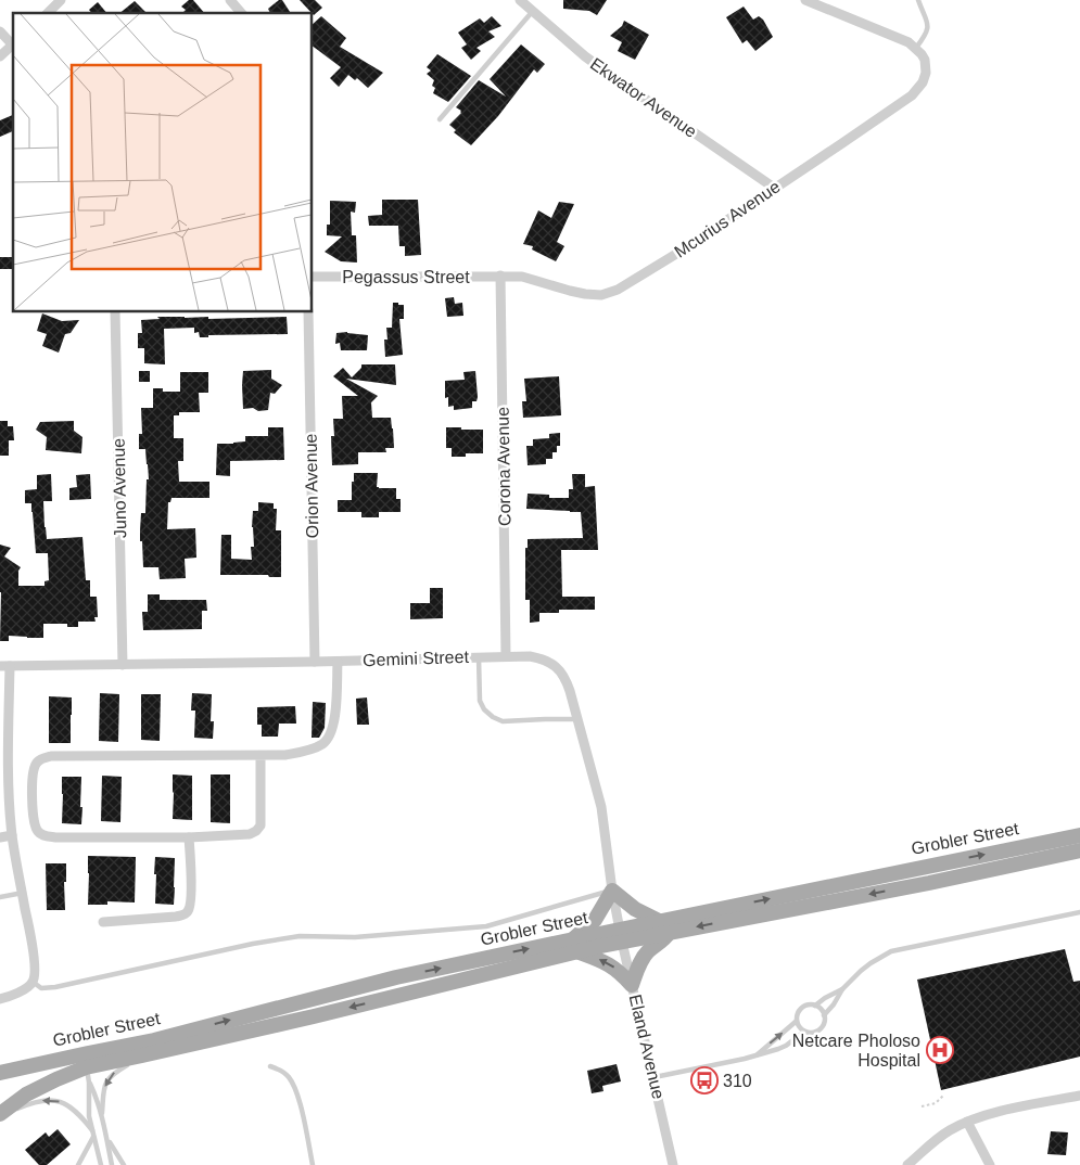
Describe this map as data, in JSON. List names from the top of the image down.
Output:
{
  "streets": {
    "main road": ["Grobler Street"],
    "street": [
      "Ekwator Avenue",
      "Mcurius Avenue",
      "Pegassus Street",
      "Corona Avenue",
      "Orion Avenue",
      "Juno Avenue",
      "Gemini Street",
      "Eland Avenue"
    ]
  },
  "crossings": [
    ["Ekwator Avenue", "Mcurius Avenue"],
    ["Mcurius Avenue", "Pegassus Street"],
    ["Mcurius Avenue", "Corona Avenue"],
    ["Pegassus Street", "Corona Avenue"],
    ["Corona Avenue", "Gemini Street"],
    ["Orion Avenue", "Gemini Street"],
    ["Juno Avenue", "Gemini Street"],
    ["Gemini Street", "Grobler Street"],
    ["Gemini Street", "Eland Avenue"],
    ["Grobler Street", "Eland Avenue"]
  ],
  "places": {
    "hospital": ["Netcare Pholoso Hospital"],
    "bus stop": ["310"]
  }
}
